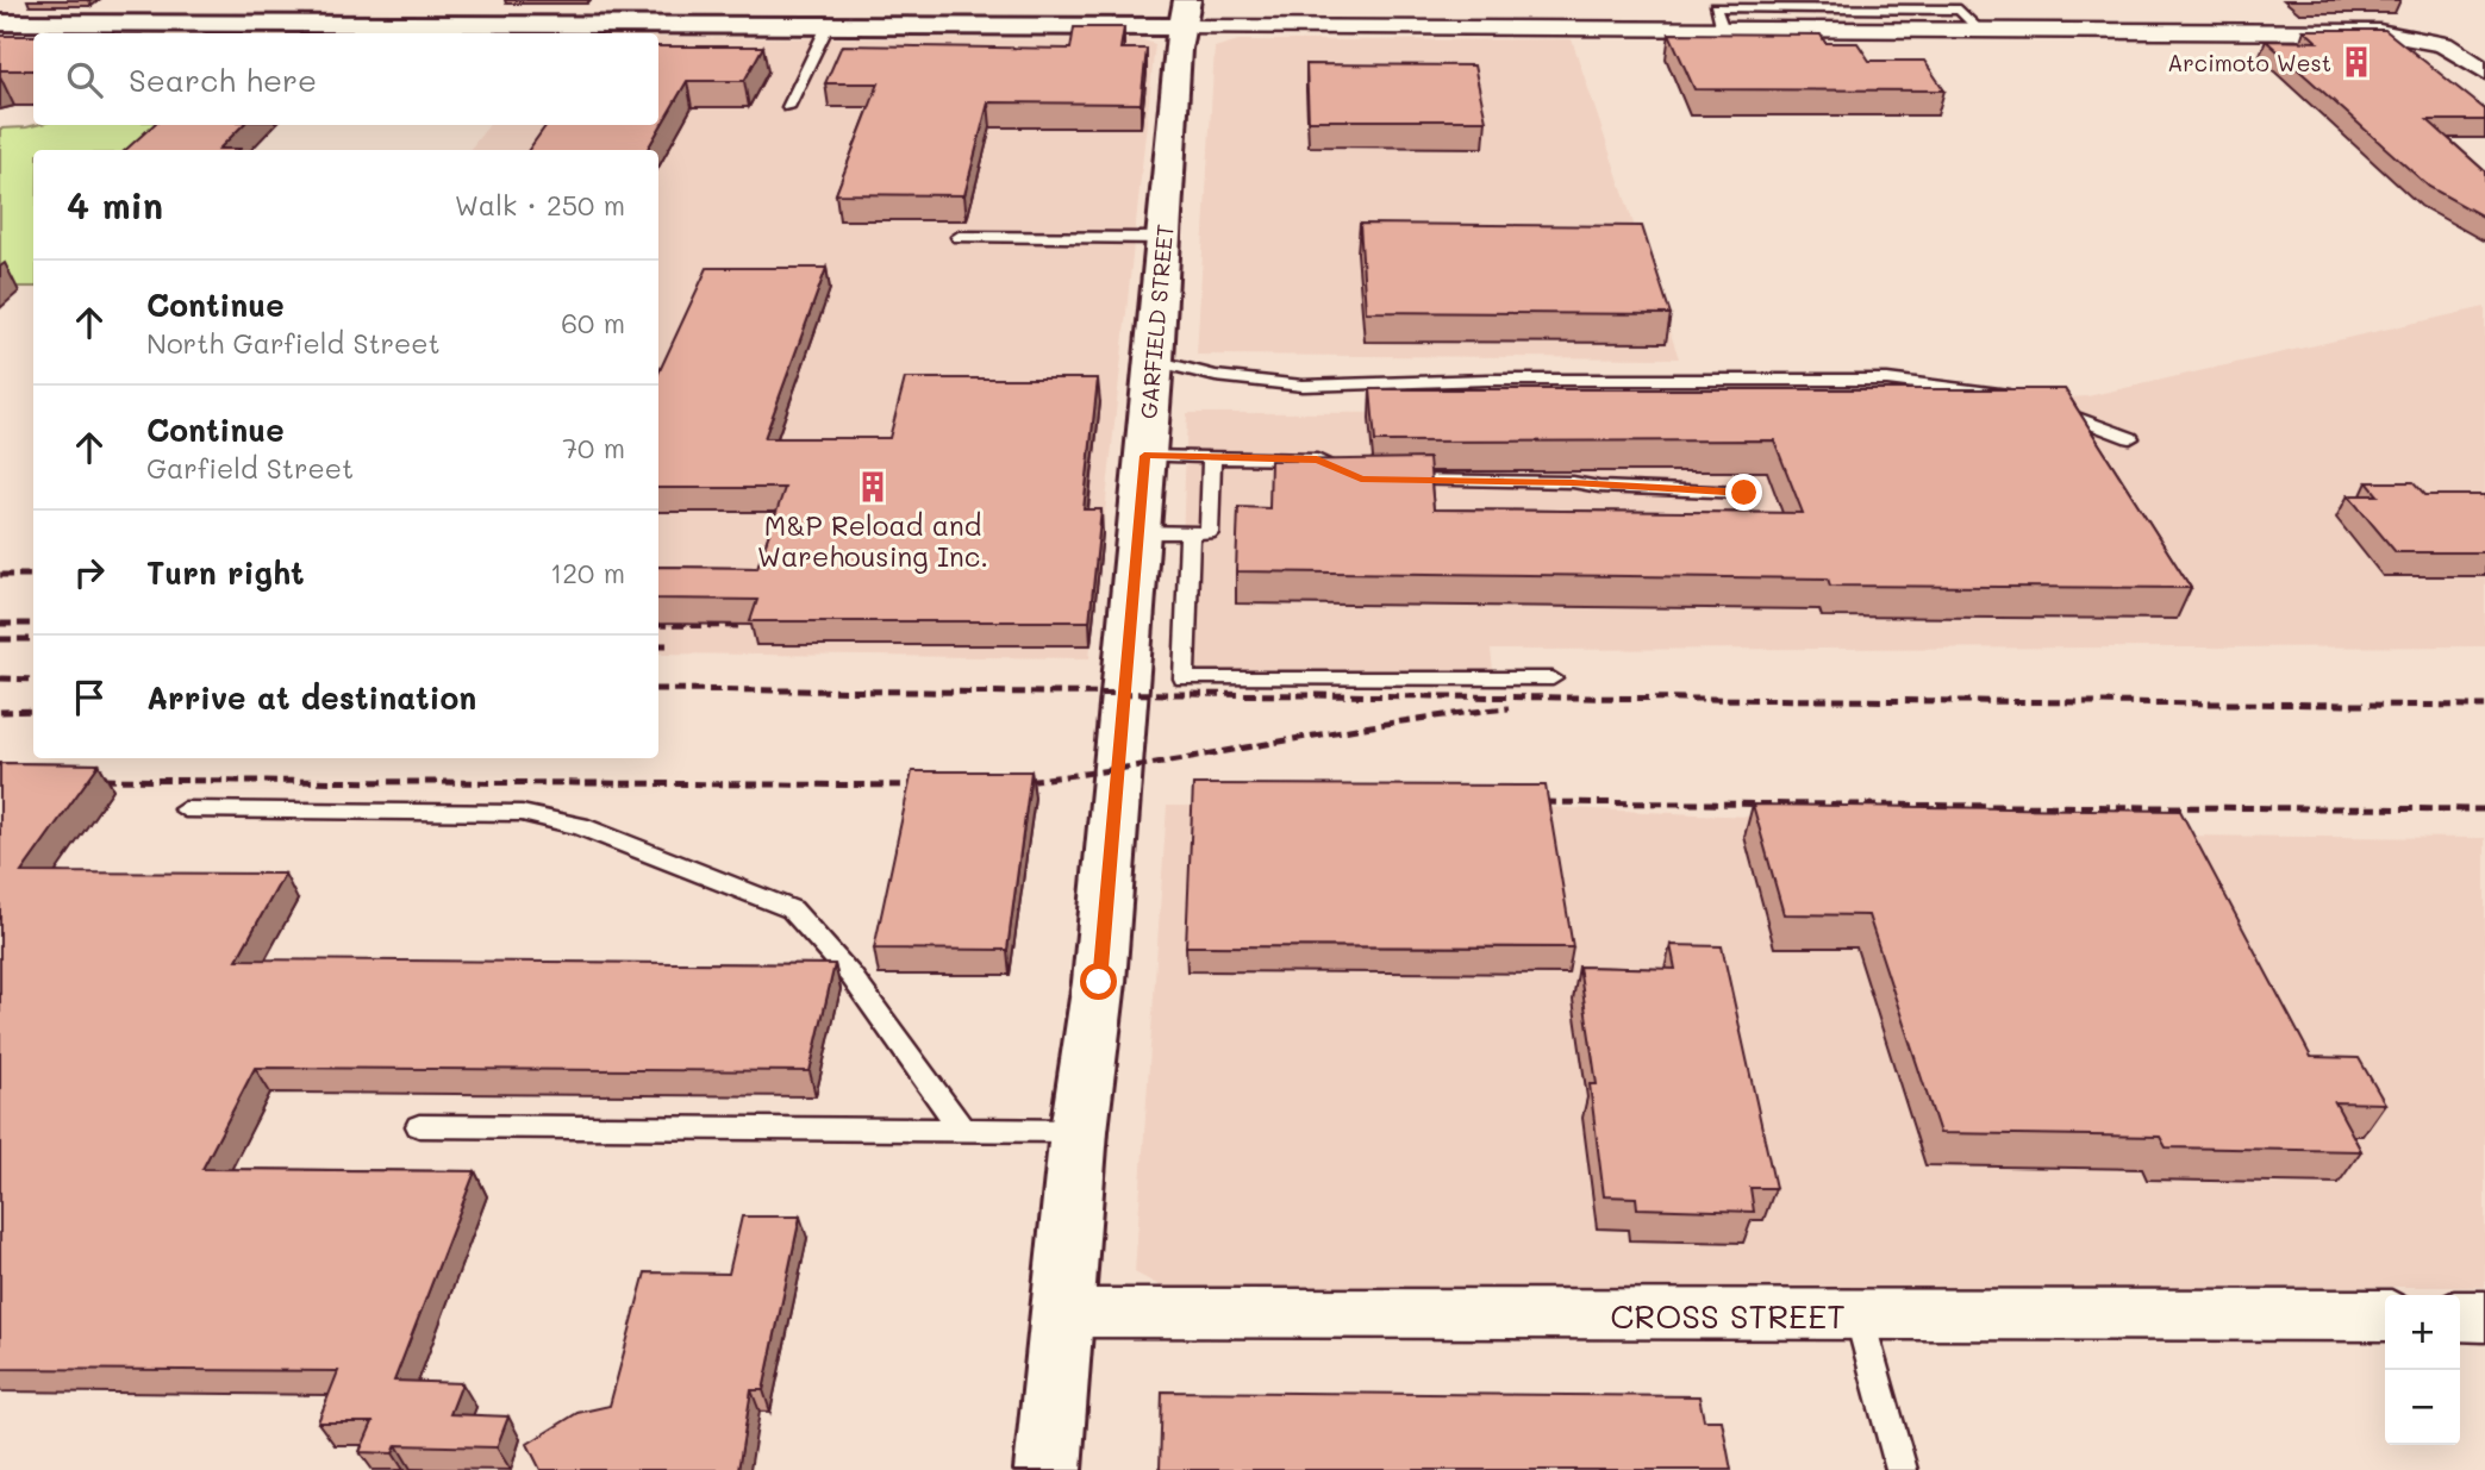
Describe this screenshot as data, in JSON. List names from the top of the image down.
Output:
{
  "streets": {
    "street": ["GARFIELD STREET", "CROSS STREET"]
  },
  "crossings": [
    ["GARFIELD STREET", "CROSS STREET"]
  ],
  "places": {
    "building": ["Arcimoto West", "M&P Reload and Warehousing Inc."]
  },
  "page": {
    "search": "Search here",
    "heading": ["4 min", "Walk · 250 m"],
    "list": [
      ["Continue", "North Garfield Street", "60 m"],
      ["Continue", "Garfield Street", "70 m"],
      ["Turn right", "120 m"],
      "Arrive at destination"
    ],
    "map_buttons": ["+", "−"]
  }
}
